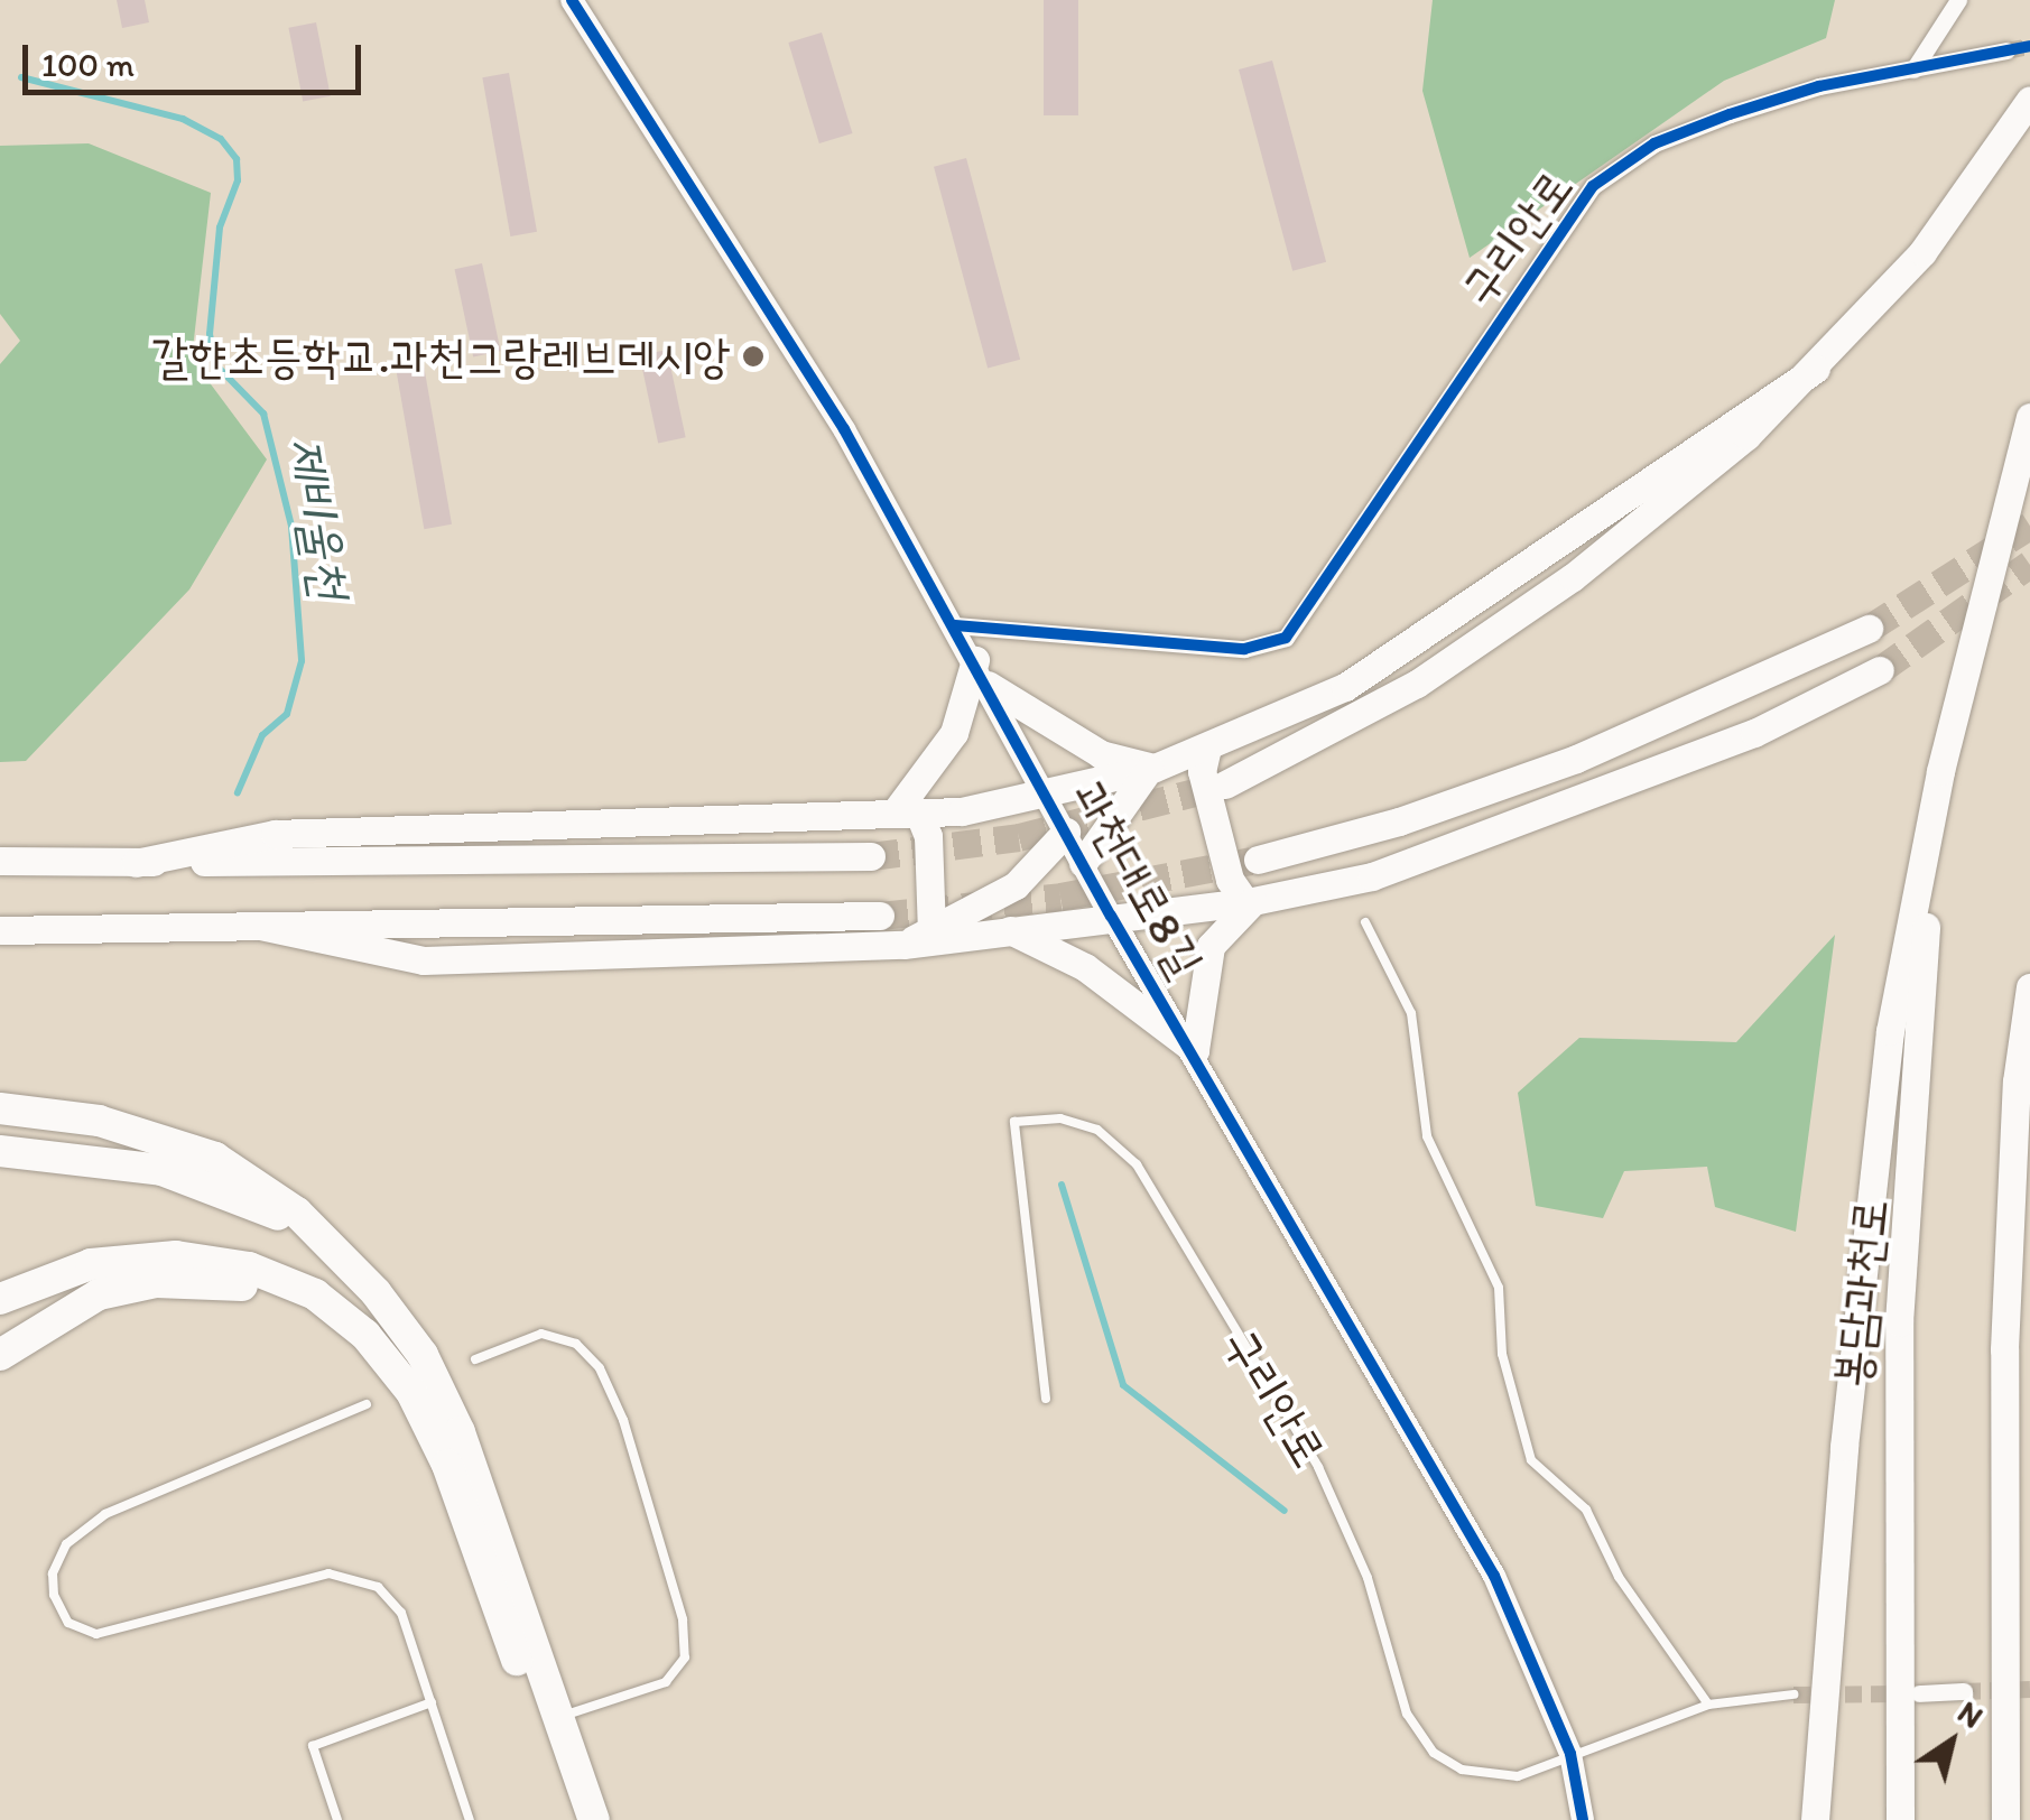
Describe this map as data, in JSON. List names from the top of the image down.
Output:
{
  "streets": {
    "highway": ["봉담과천로"],
    "street": ["구리안로", "과천대로8길"]
  },
  "crossings": [
    ["구리안로", "과천대로8길"]
  ],
  "water": ["제비울천"],
  "places": ["갈햔초등학교.과천그랑레브데시앙"],
  "scale_bar": "100 m",
  "north": "top right"
}
